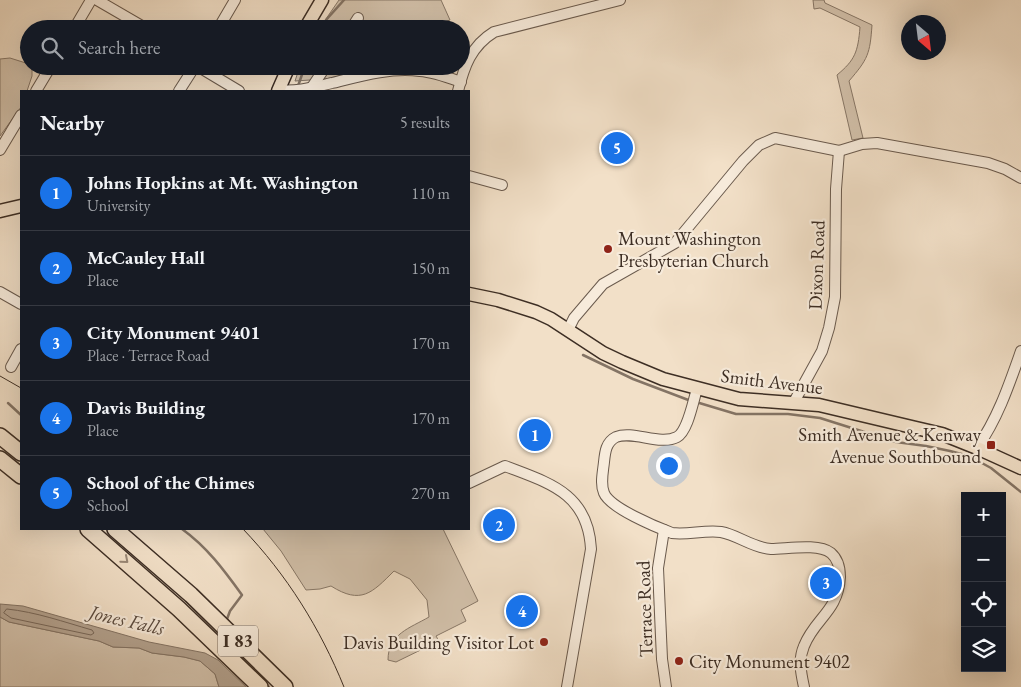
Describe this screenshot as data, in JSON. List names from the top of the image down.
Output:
{
  "streets": {
    "highway": ["I 83"],
    "main road": ["Smith Avenue"],
    "street": ["Dixon Road", "Terrace Road"]
  },
  "crossings": [
    ["Dixon Road", "Smith Avenue"]
  ],
  "water": ["Jones Falls"],
  "places": {
    "other": ["Mount Washington Presbyterian Church", "Davis Building Visitor Lot", "City Monument 9402"],
    "transit": ["Smith Avenue & Kenway Avenue Southbound"]
  },
  "north": "bottom right",
  "page": {
    "search": "Search here",
    "heading": ["Nearby", "5 results"],
    "pins": [
      "5",
      "1",
      "2",
      "3",
      "4"
    ],
    "list": [
      {
        "mark": "1",
        "name": "Johns Hopkins at Mt. Washington",
        "note": "University",
        "value": "110 m"
      },
      {
        "mark": "2",
        "name": "McCauley Hall",
        "note": "Place",
        "value": "150 m"
      },
      {
        "mark": "3",
        "name": "City Monument 9401",
        "note": "Place · Terrace Road",
        "value": "170 m"
      },
      {
        "mark": "4",
        "name": "Davis Building",
        "note": "Place",
        "value": "170 m"
      },
      {
        "mark": "5",
        "name": "School of the Chimes",
        "note": "School",
        "value": "270 m"
      }
    ],
    "map_buttons": ["+", "−"]
  }
}
